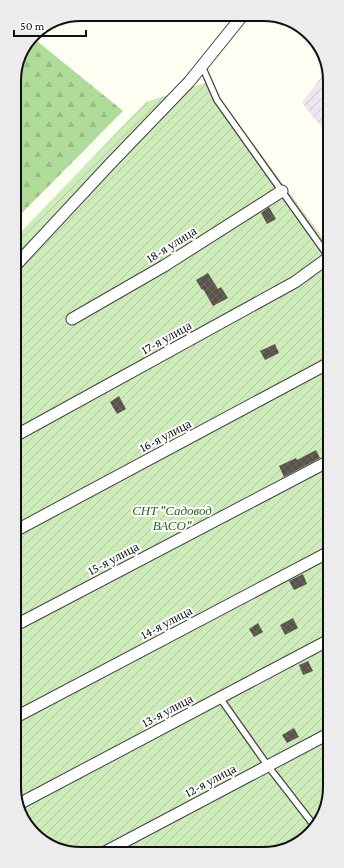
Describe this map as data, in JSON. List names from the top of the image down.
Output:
{
  "streets": {
    "street": [
      "18-я улица",
      "17-я улица",
      "16-я улица",
      "15-я улица",
      "14-я улица",
      "13-я улица",
      "12-я улица"
    ]
  },
  "parks": ["СНТ \"Садовод ВАСО\""],
  "scale_bar": "50 m"
}
